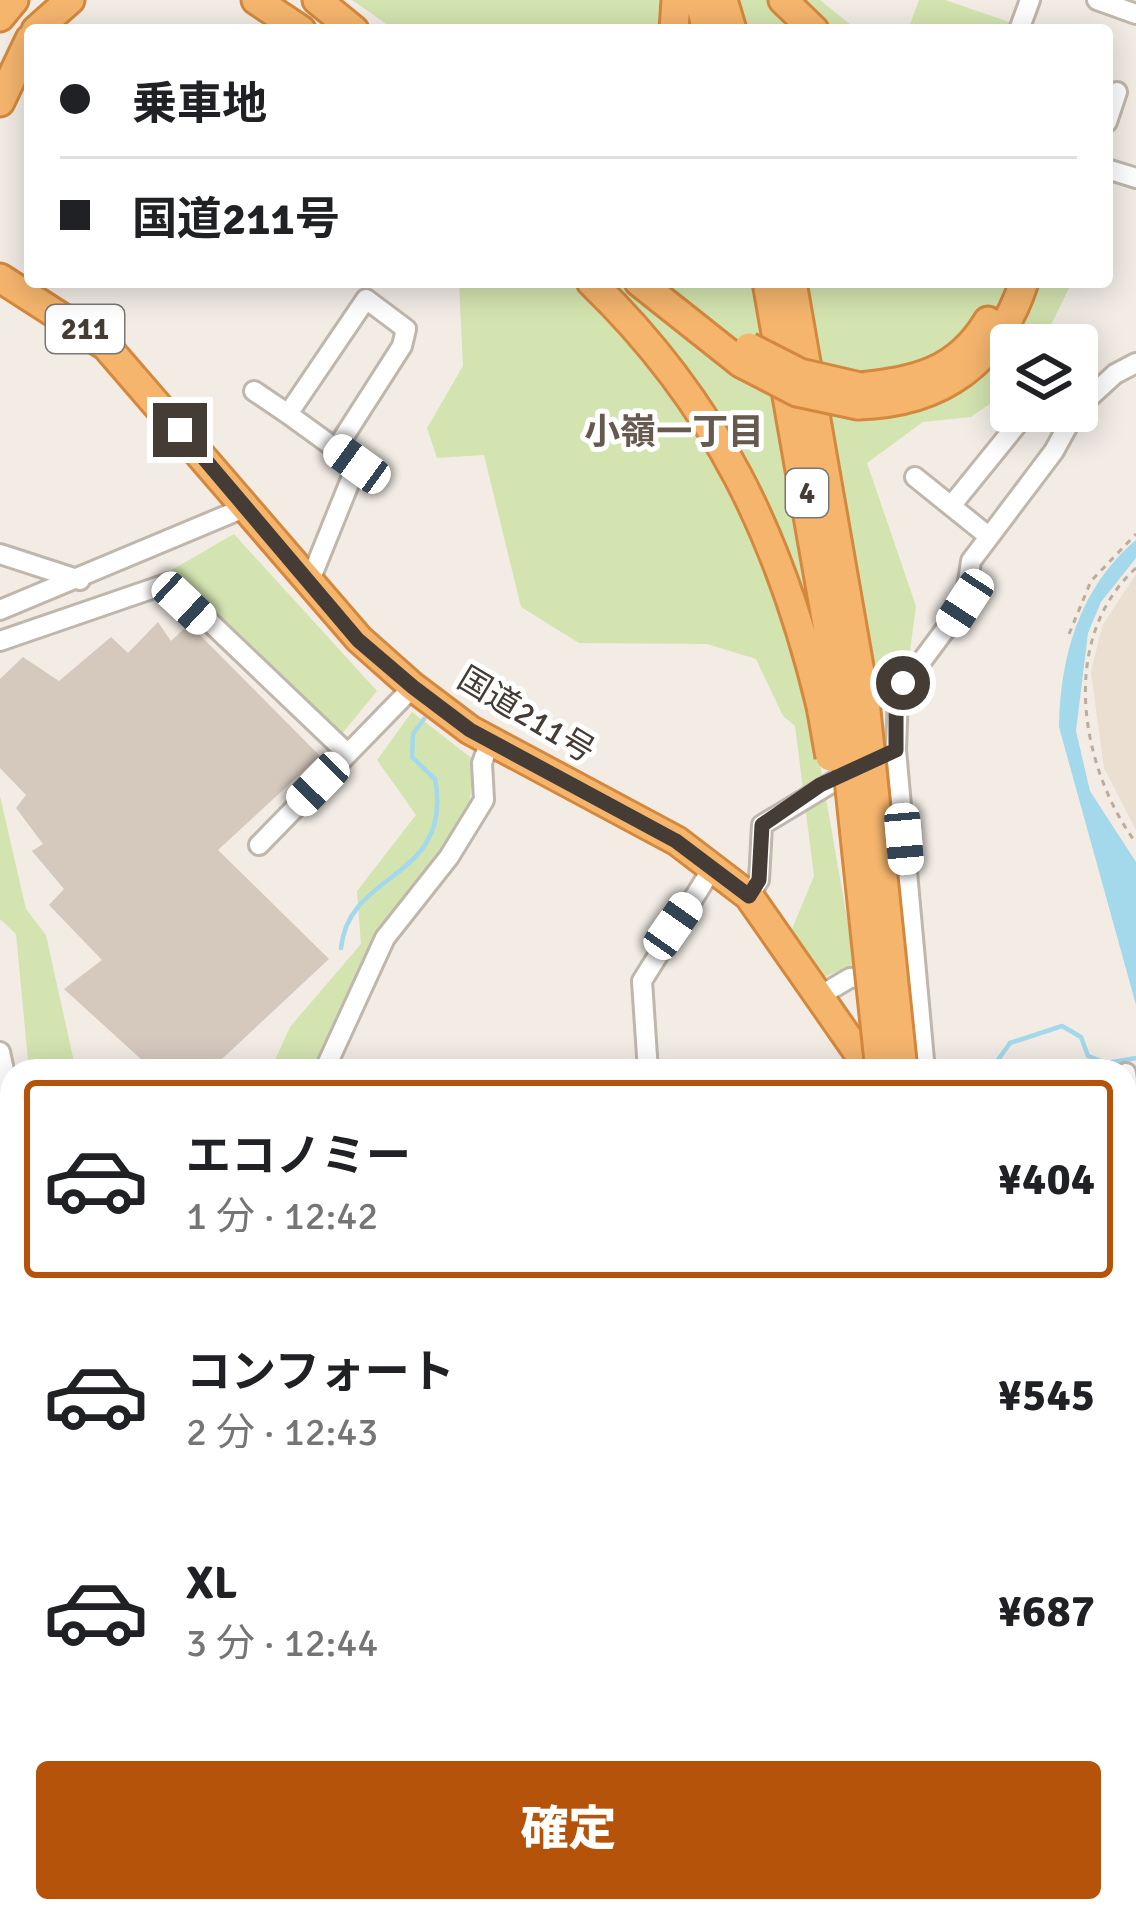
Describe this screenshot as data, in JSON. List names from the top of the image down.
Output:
{
  "streets": {
    "highway": ["211", "4", "国道211号"]
  },
  "districts": ["小嶺一丁目"],
  "page": {
    "banner": ["乗車地", "国道211号"],
    "list": [
      {
        "name": "エコノミー",
        "note": "1 分 · 12:42",
        "value": "¥404"
      },
      {
        "name": "コンフォート",
        "note": "2 分 · 12:43",
        "value": "¥545"
      },
      {
        "name": "XL",
        "note": "3 分 · 12:44",
        "value": "¥687"
      }
    ],
    "buttons": "確定"
  }
}
